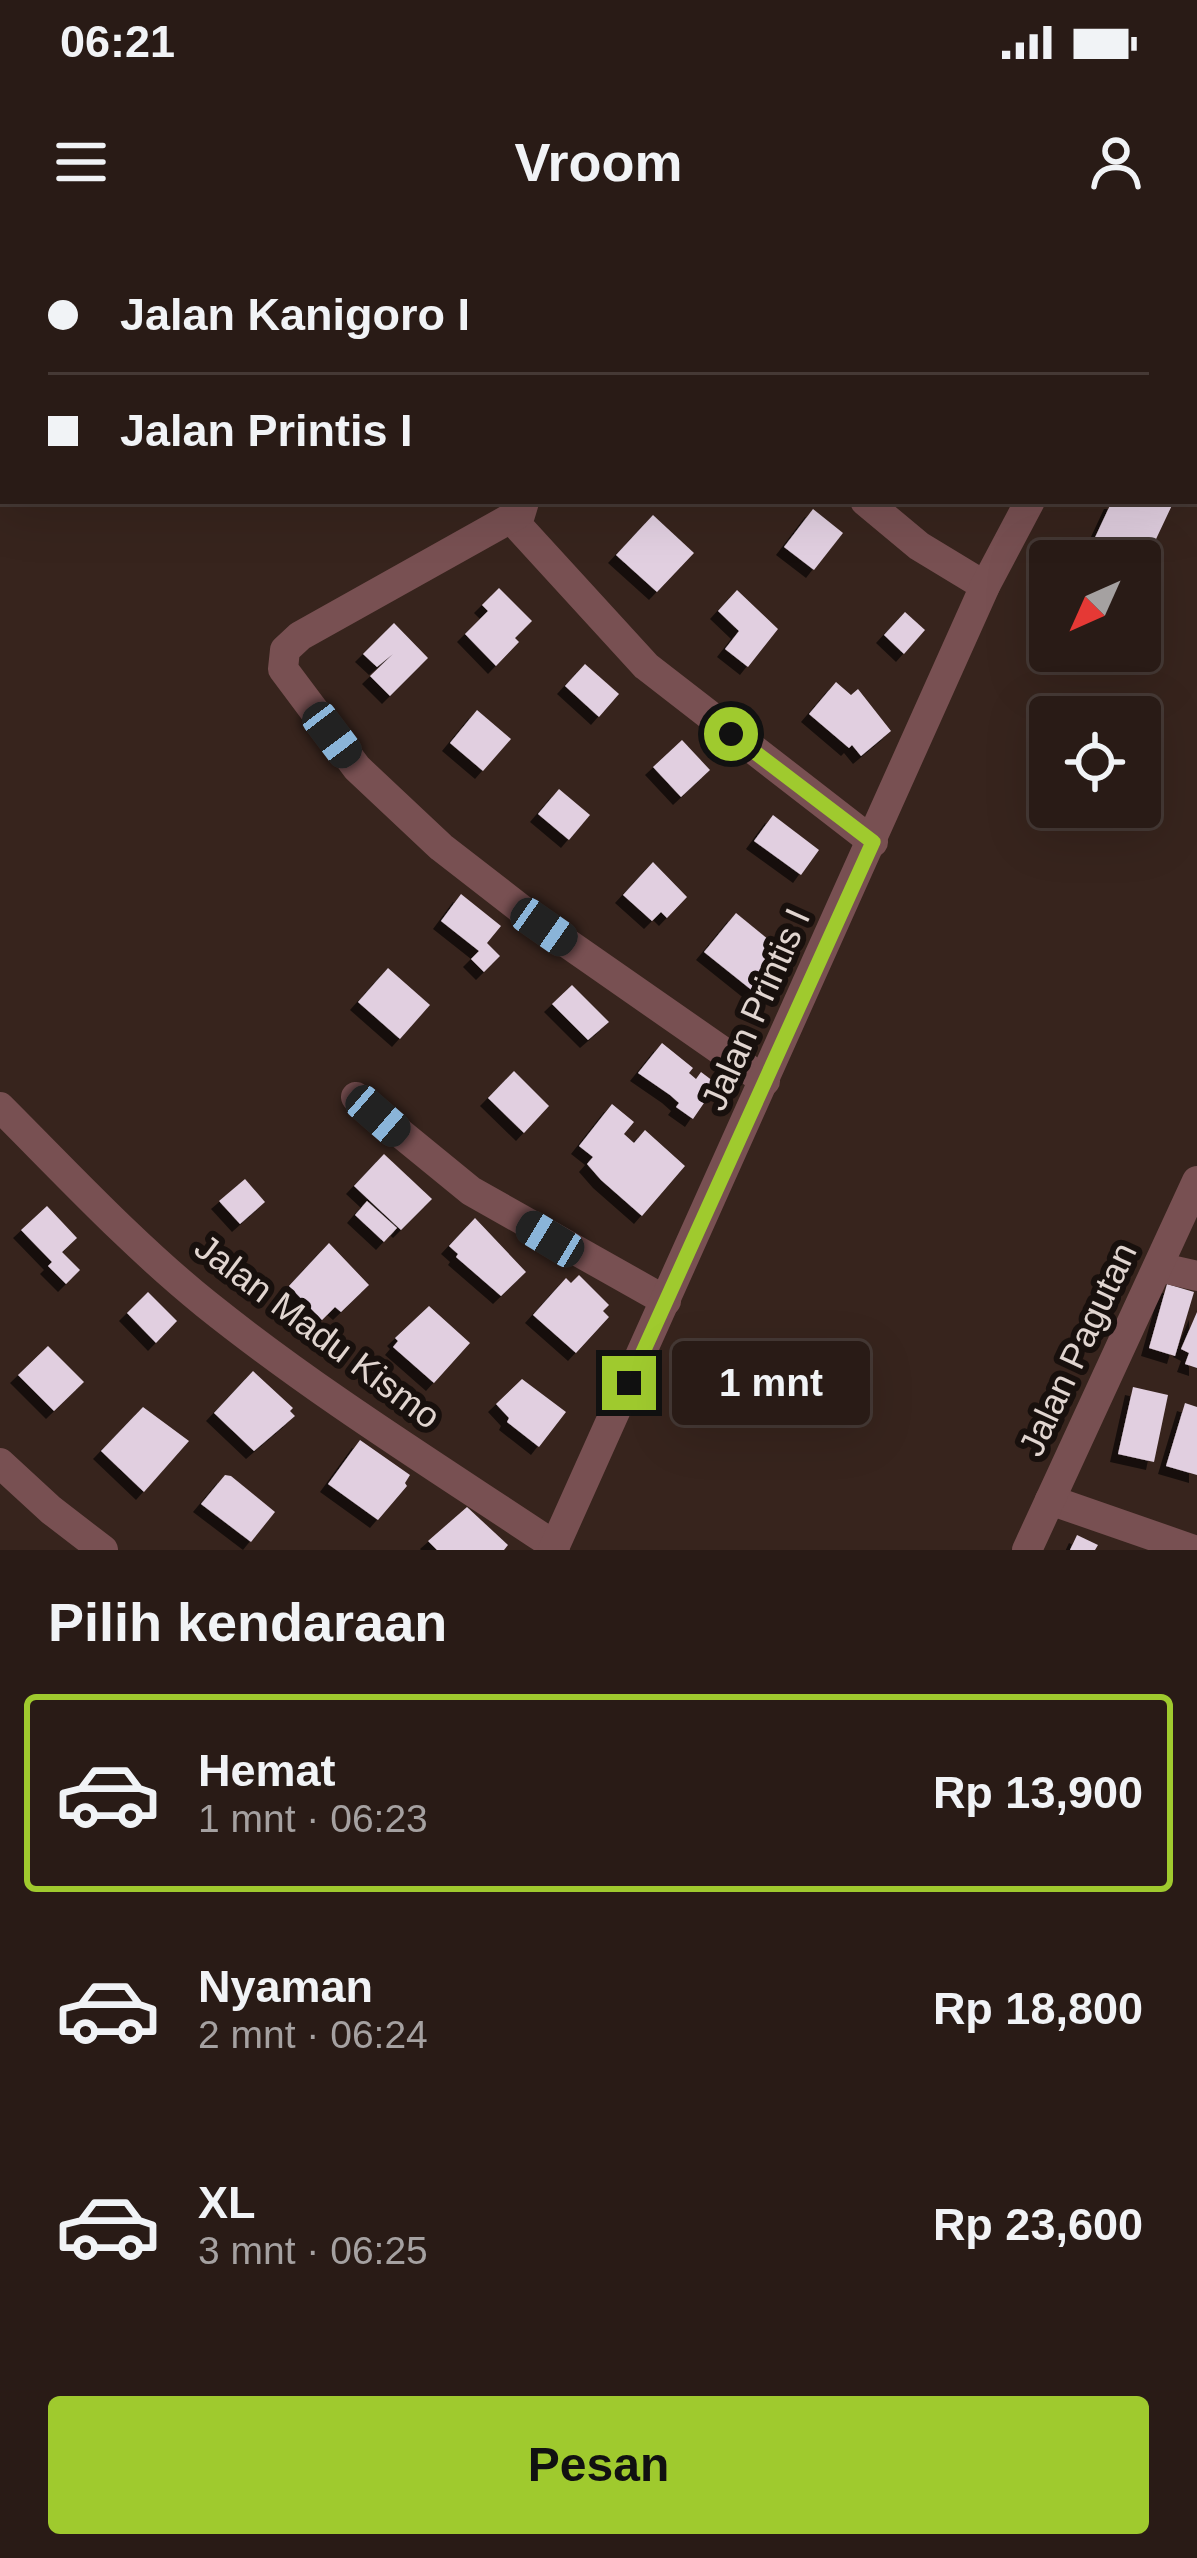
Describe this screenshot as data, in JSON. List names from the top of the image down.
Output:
{
  "streets": {
    "street": ["Jalan Printis I", "Jalan Madu Kismo", "Jalan Pagutan"]
  },
  "crossings": [
    ["Jalan Printis I", "Jalan Madu Kismo"]
  ],
  "north": "bottom left",
  "page": {
    "status": "06:21",
    "header": "Vroom",
    "banner": ["Jalan Kanigoro I", "Jalan Printis I"],
    "bubble": "1 mnt",
    "heading": "Pilih kendaraan",
    "list": [
      {
        "name": "Hemat",
        "note": "1 mnt · 06:23",
        "value": "Rp 13,900"
      },
      {
        "name": "Nyaman",
        "note": "2 mnt · 06:24",
        "value": "Rp 18,800"
      },
      {
        "name": "XL",
        "note": "3 mnt · 06:25",
        "value": "Rp 23,600"
      }
    ],
    "buttons": "Pesan"
  }
}
